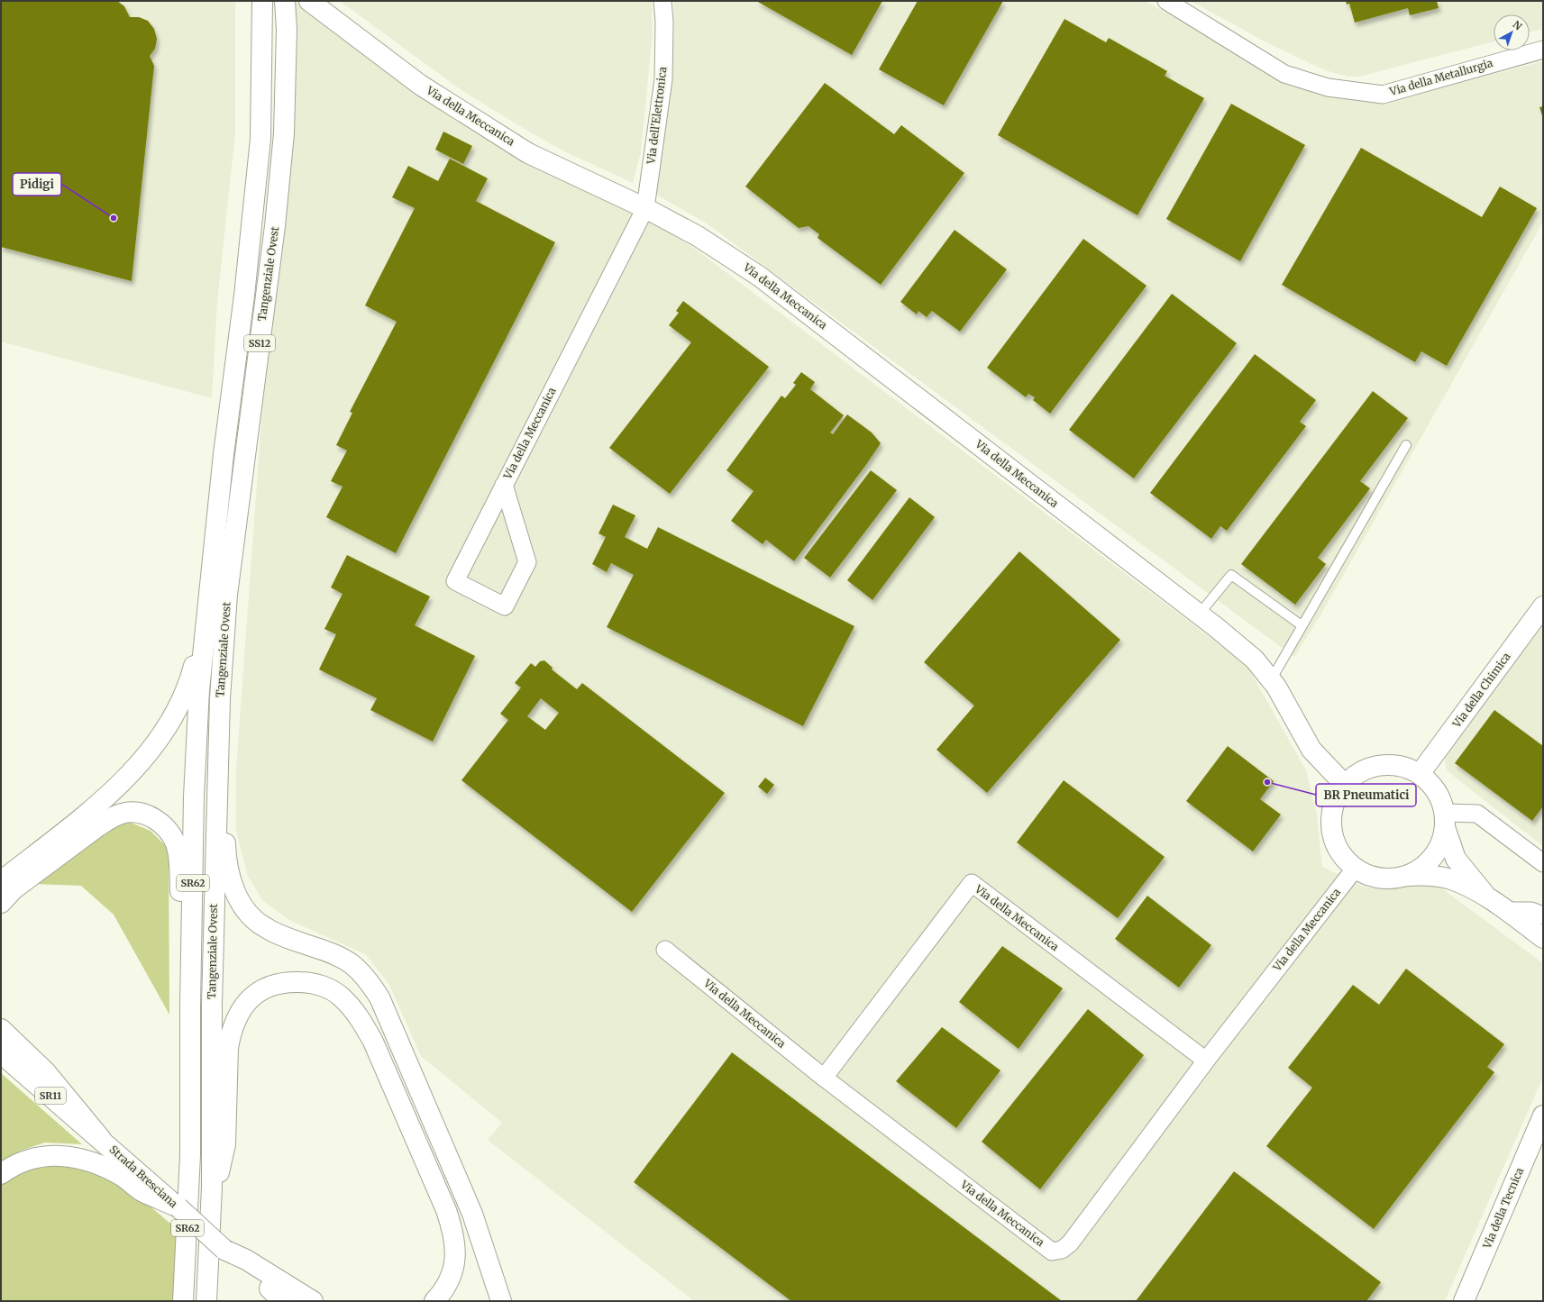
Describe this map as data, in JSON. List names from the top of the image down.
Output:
{
  "streets": {
    "main road": [
      "Via della Meccanica",
      "Tangenziale Ovest",
      "SS12",
      "Via della Chimica",
      "SR62",
      "SR11",
      "Strada Bresciana",
      "Via della Tecnica"
    ],
    "street": ["Via della Metallurgia", "Via dell'Elettronica"]
  },
  "crossings": [
    ["Via dell'Elettronica", "Via della Meccanica"],
    ["Via della Meccanica", "Via della Chimica"]
  ],
  "places": ["Pidigi", "BR Pneumatici"],
  "north": "top right"
}
